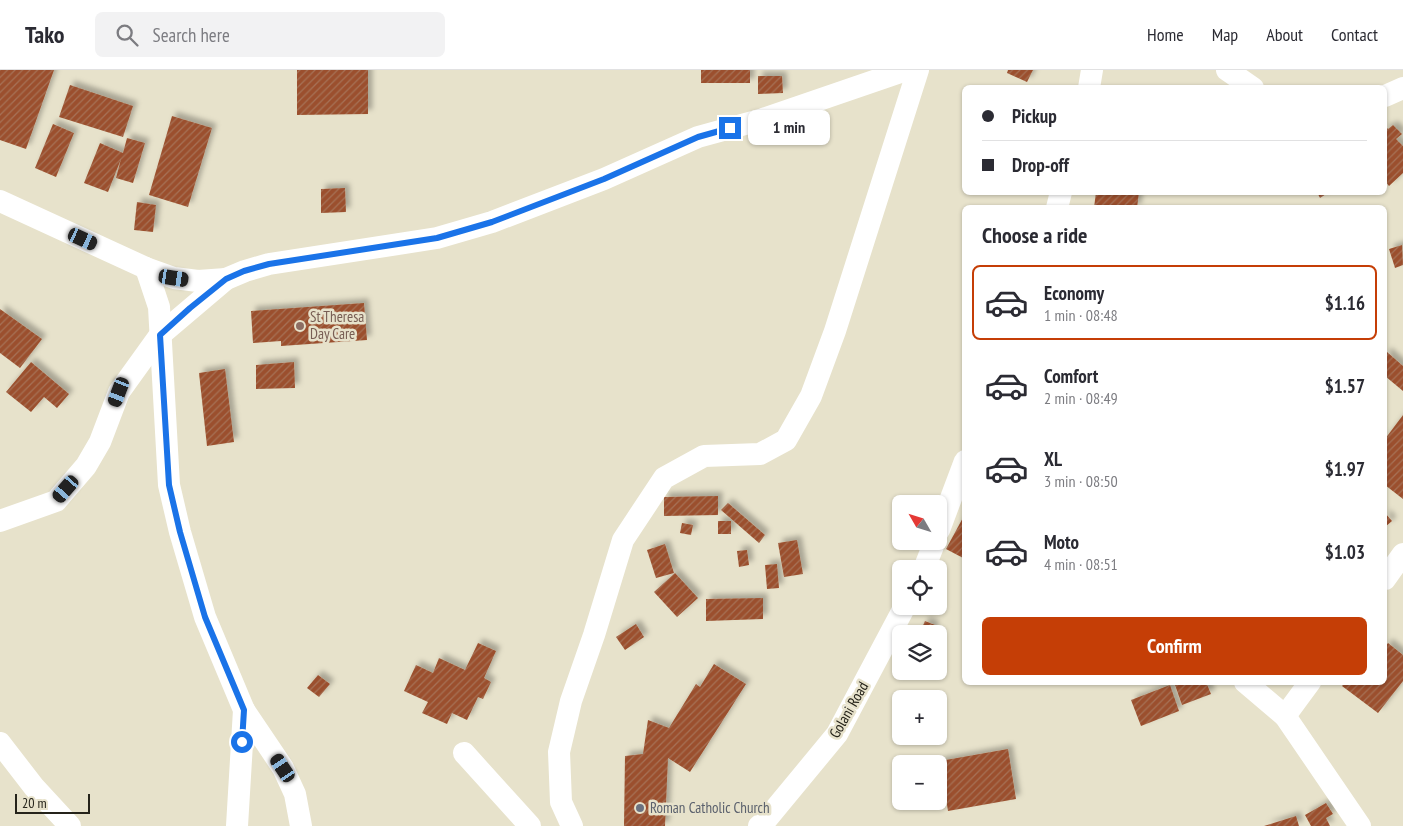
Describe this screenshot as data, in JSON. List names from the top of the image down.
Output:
{
  "streets": {
    "street": ["Golani Road"]
  },
  "places": ["St Theresa Day Care", "Roman Catholic Church"],
  "scale_bar": "20 m",
  "north": "top left",
  "page": {
    "header": "Tako",
    "search": "Search here",
    "nav": [
      "Home",
      "Map",
      "About",
      "Contact"
    ],
    "banner": ["Pickup", "Drop-off"],
    "bubble": "1 min",
    "heading": "Choose a ride",
    "list": [
      {
        "name": "Economy",
        "note": "1 min · 08:48",
        "value": "$1.16"
      },
      {
        "name": "Comfort",
        "note": "2 min · 08:49",
        "value": "$1.57"
      },
      {
        "name": "XL",
        "note": "3 min · 08:50",
        "value": "$1.97"
      },
      {
        "name": "Moto",
        "note": "4 min · 08:51",
        "value": "$1.03"
      }
    ],
    "map_buttons": ["+", "−"],
    "buttons": "Confirm",
    "scale": "20 m"
  }
}
